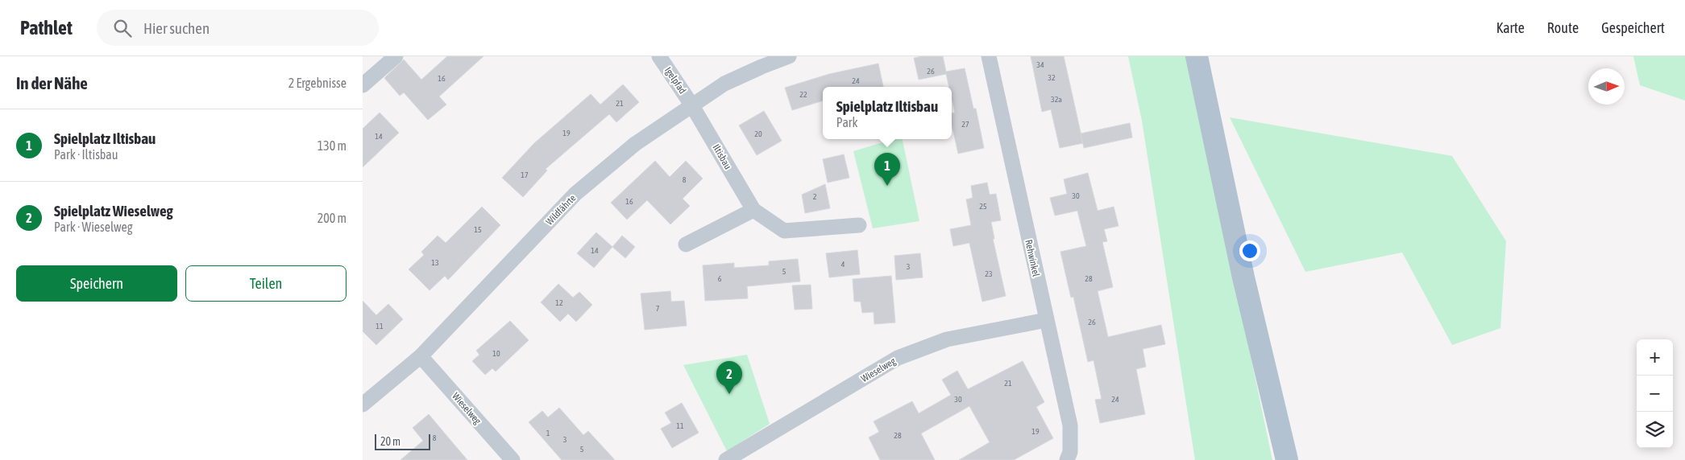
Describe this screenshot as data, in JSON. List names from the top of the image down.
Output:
{
  "streets": {
    "street": [
      "Igelpfad",
      "Iltisbau",
      "Wildfährte",
      "Rehwinkel",
      "Wieselweg"
    ]
  },
  "crossings": [
    ["Igelpfad", "Iltisbau"],
    ["Igelpfad", "Wildfährte"],
    ["Iltisbau", "Wildfährte"],
    ["Wildfährte", "Wieselweg"],
    ["Rehwinkel", "Wieselweg"]
  ],
  "house_numbers": [
    "34",
    "26",
    "32",
    "16",
    "24",
    "22",
    "32a",
    "21",
    "27",
    "19",
    "20",
    "14",
    "17",
    "8",
    "30",
    "2",
    "16",
    "25",
    "15",
    "14",
    "13",
    "4",
    "3",
    "5",
    "23",
    "6",
    "28",
    "12",
    "7",
    "26",
    "11",
    "10",
    "21",
    "30",
    "24",
    "11",
    "19",
    "1",
    "28",
    "8",
    "3",
    "5"
  ],
  "scale_bar": "20 m",
  "north": "right",
  "page": {
    "header": "Pathlet",
    "search": "Hier suchen",
    "nav": ["Karte", "Route", "Gespeichert"],
    "heading": ["In der Nähe", "2 Ergebnisse"],
    "popup": ["Spielplatz Iltisbau", "Park"],
    "list": [
      {
        "mark": "1",
        "name": "Spielplatz Iltisbau",
        "note": "Park · Iltisbau",
        "value": "130 m"
      },
      {
        "mark": "2",
        "name": "Spielplatz Wieselweg",
        "note": "Park · Wieselweg",
        "value": "200 m"
      }
    ],
    "pins": ["1", "2"],
    "buttons": ["Speichern", "Teilen"],
    "map_buttons": ["+", "−"],
    "scale": "20 m"
  }
}
